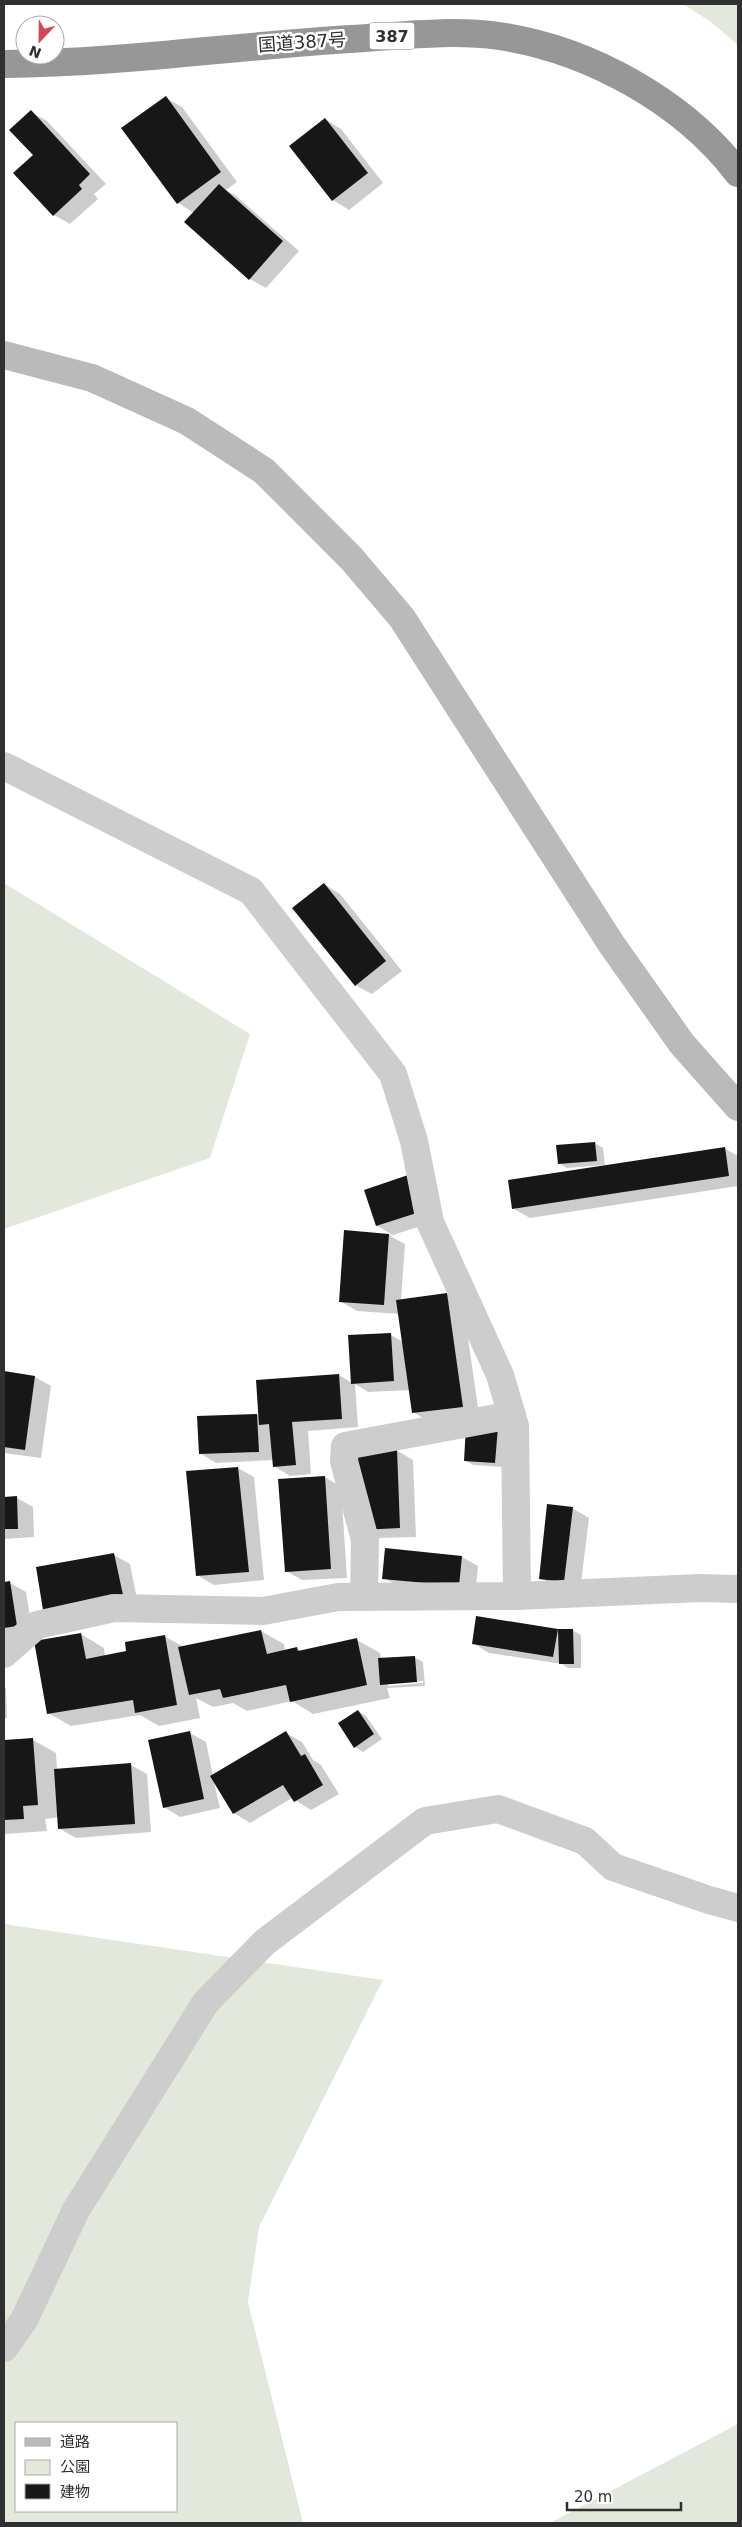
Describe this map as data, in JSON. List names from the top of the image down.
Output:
{
  "streets": {
    "highway": ["387", "国道387号"]
  },
  "legend": ["道路", "公園", "建物"],
  "scale_bar": "20 m",
  "north": "bottom"
}
